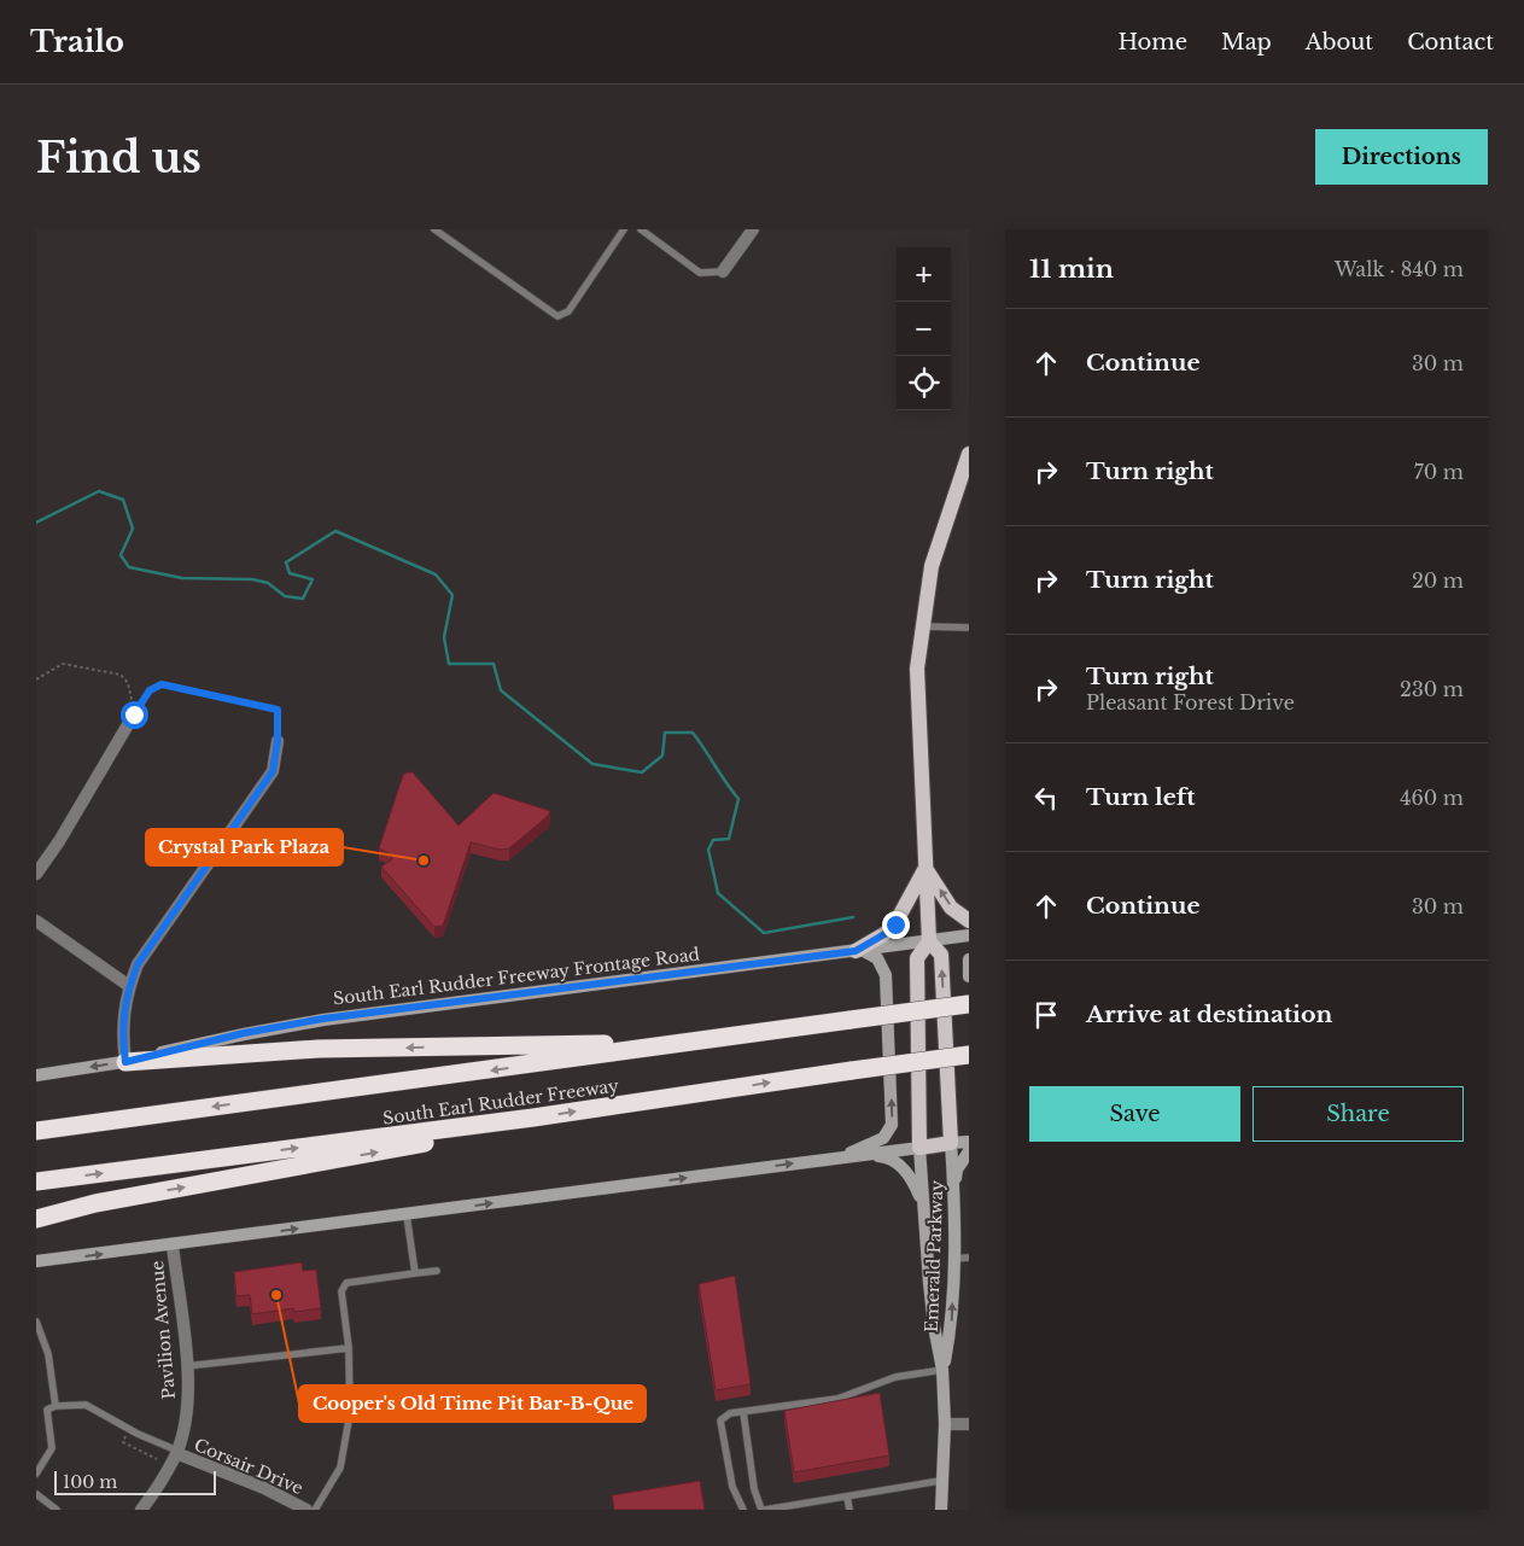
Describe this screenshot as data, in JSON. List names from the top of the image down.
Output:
{
  "streets": {
    "highway": ["South Earl Rudder Freeway"],
    "main road": ["South Earl Rudder Freeway Frontage Road", "Emerald Parkway"],
    "street": ["Pavilion Avenue", "Corsair Drive"]
  },
  "crossings": [
    ["Pavilion Avenue", "Corsair Drive"]
  ],
  "places": ["Crystal Park Plaza", "Cooper's Old Time Pit Bar-B-Que"],
  "scale_bar": "100 m",
  "page": {
    "header": "Trailo",
    "nav": [
      "Home",
      "Map",
      "About",
      "Contact"
    ],
    "buttons": [
      "Directions",
      ["Save", "Share"]
    ],
    "title": "Find us",
    "heading": ["11 min", "Walk · 840 m"],
    "map_buttons": ["+", "−"],
    "list": [
      ["Continue", "30 m"],
      ["Turn right", "70 m"],
      ["Turn right", "20 m"],
      ["Turn right", "Pleasant Forest Drive", "230 m"],
      ["Turn left", "460 m"],
      ["Continue", "30 m"],
      "Arrive at destination"
    ],
    "scale": "100 m"
  }
}
